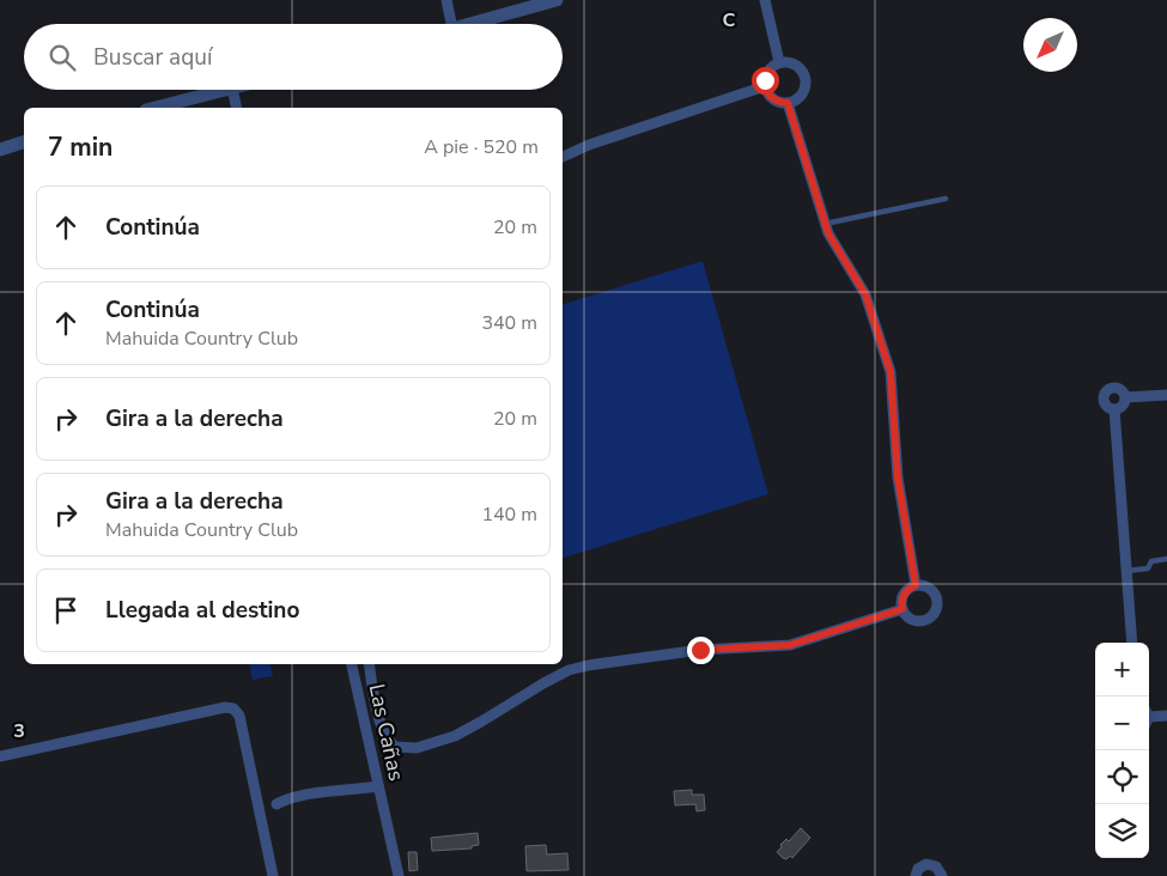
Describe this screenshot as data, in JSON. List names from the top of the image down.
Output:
{
  "streets": {
    "street": ["Las Cañas"]
  },
  "north": "bottom left",
  "page": {
    "search": "Buscar aquí",
    "heading": ["7 min", "A pie · 520 m"],
    "list": [
      ["Continúa", "20 m"],
      ["Continúa", "Mahuida Country Club", "340 m"],
      ["Gira a la derecha", "20 m"],
      ["Gira a la derecha", "Mahuida Country Club", "140 m"],
      "Llegada al destino"
    ],
    "map_buttons": ["+", "−"]
  },
  "grid": {
    "columns": ["C"],
    "rows": ["3"]
  }
}
